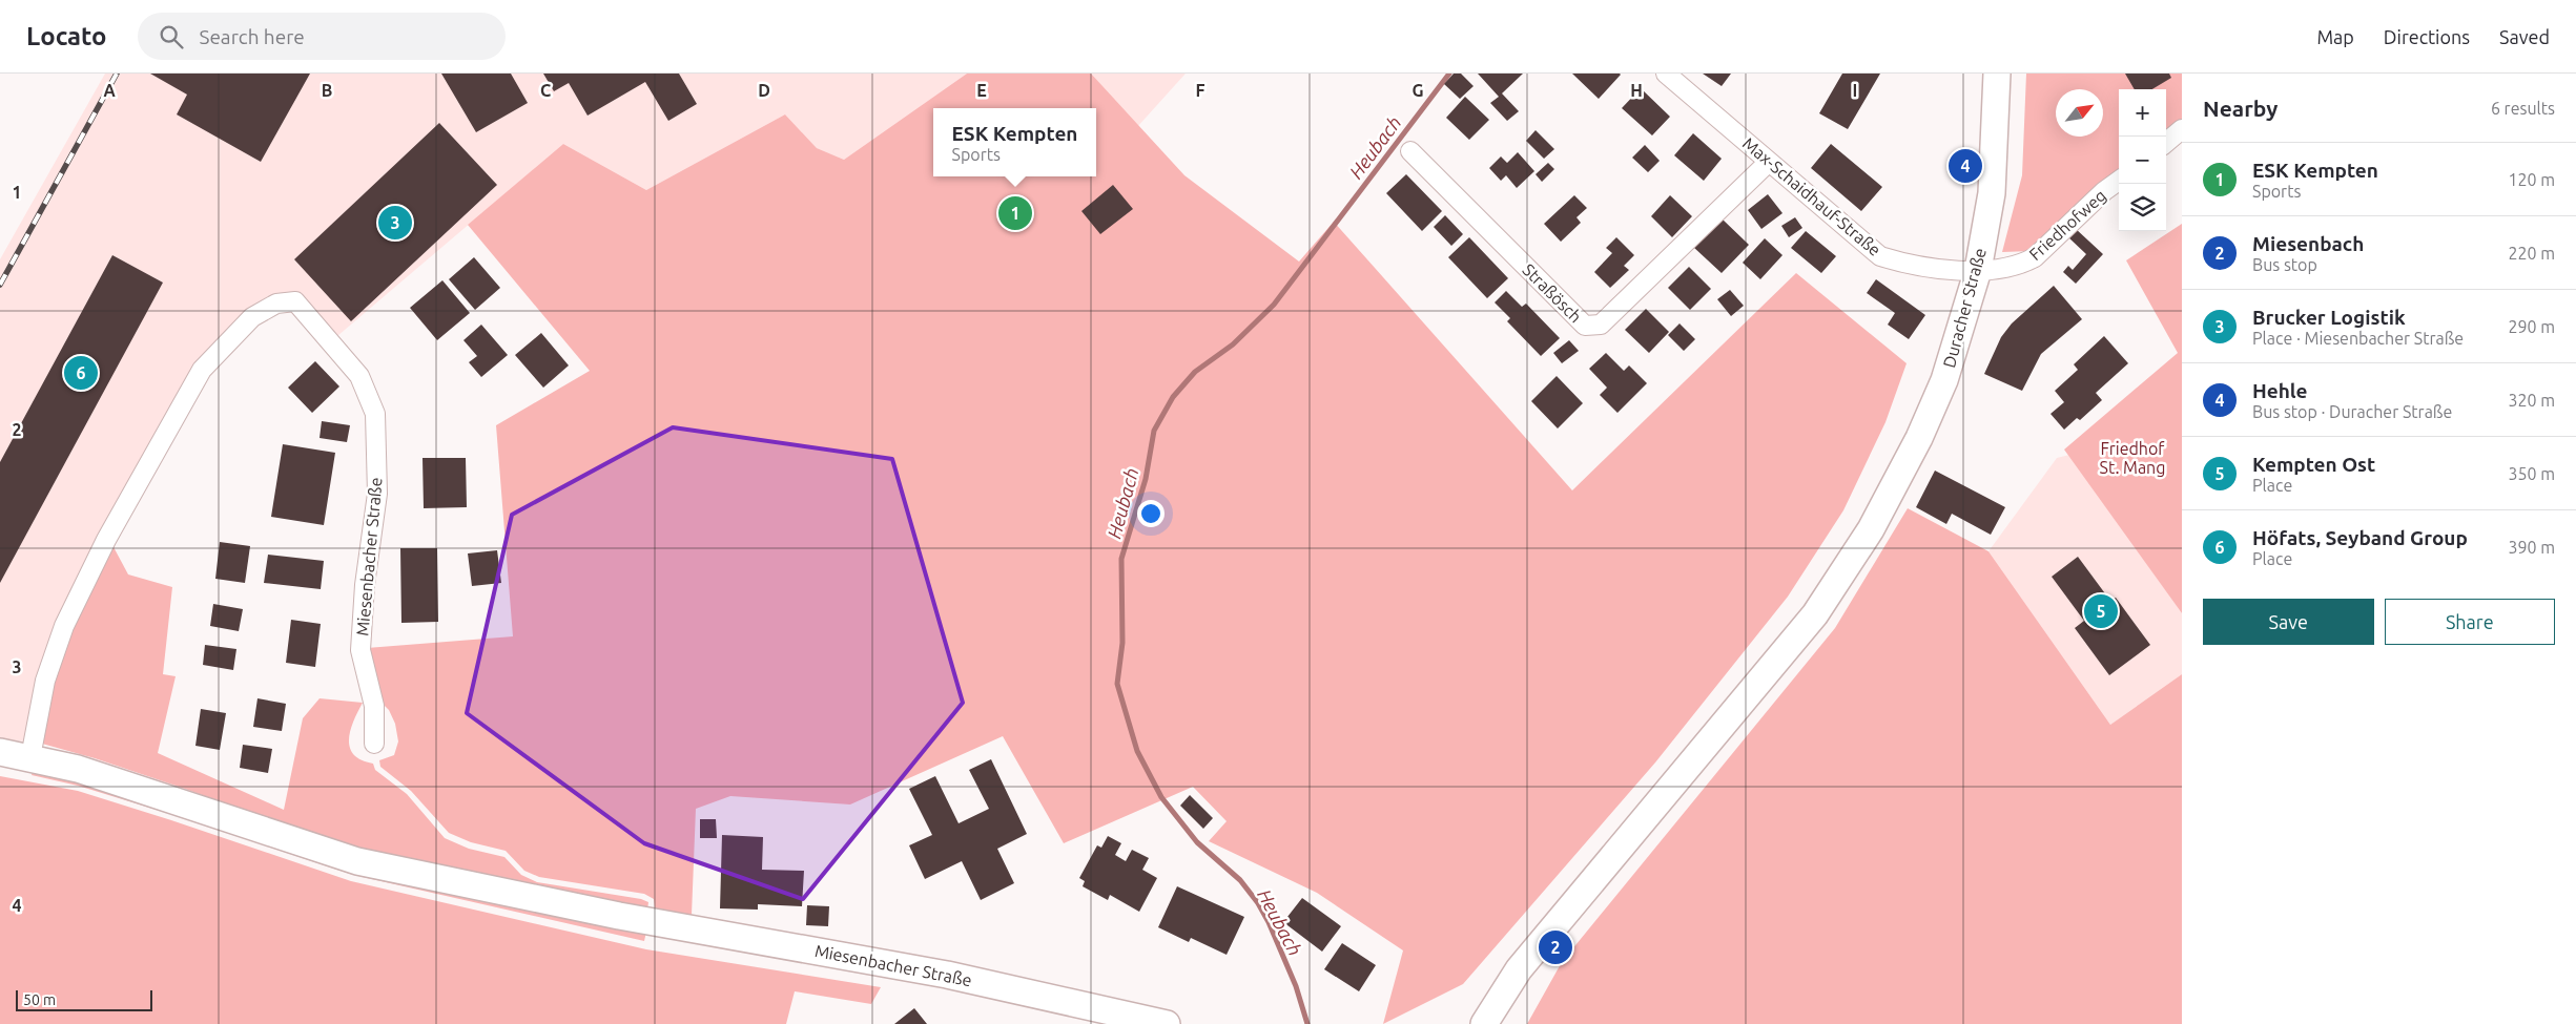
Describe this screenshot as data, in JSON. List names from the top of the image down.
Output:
{
  "streets": {
    "street": [
      "Max-Schaidhauf-Straße",
      "Friedhofweg",
      "Straßösch",
      "Duracher Straße",
      "Miesenbacher Straße"
    ]
  },
  "crossings": [
    ["Max-Schaidhauf-Straße", "Friedhofweg"],
    ["Max-Schaidhauf-Straße", "Straßösch"],
    ["Max-Schaidhauf-Straße", "Duracher Straße"],
    ["Friedhofweg", "Duracher Straße"]
  ],
  "water": ["Heubach"],
  "parks": ["Friedhof St. Mang"],
  "scale_bar": "50 m",
  "north": "top right",
  "page": {
    "header": "Locato",
    "search": "Search here",
    "nav": ["Map", "Directions", "Saved"],
    "heading": ["Nearby", "6 results"],
    "map_buttons": ["+", "−"],
    "popup": ["ESK Kempten", "Sports"],
    "list": [
      {
        "mark": "1",
        "name": "ESK Kempten",
        "note": "Sports",
        "value": "120 m"
      },
      {
        "mark": "2",
        "name": "Miesenbach",
        "note": "Bus stop",
        "value": "220 m"
      },
      {
        "mark": "3",
        "name": "Brucker Logistik",
        "note": "Place · Miesenbacher Straße",
        "value": "290 m"
      },
      {
        "mark": "4",
        "name": "Hehle",
        "note": "Bus stop · Duracher Straße",
        "value": "320 m"
      },
      {
        "mark": "5",
        "name": "Kempten Ost",
        "note": "Place",
        "value": "350 m"
      },
      {
        "mark": "6",
        "name": "Höfats, Seyband Group",
        "note": "Place",
        "value": "390 m"
      }
    ],
    "pins": [
      "4",
      "1",
      "3",
      "6",
      "5",
      "2"
    ],
    "buttons": ["Save", "Share"],
    "scale": "50 m"
  },
  "grid": {
    "columns": [
      "A",
      "B",
      "C",
      "D",
      "E",
      "F",
      "G",
      "H",
      "I"
    ],
    "rows": [
      "1",
      "2",
      "3",
      "4"
    ]
  }
}
